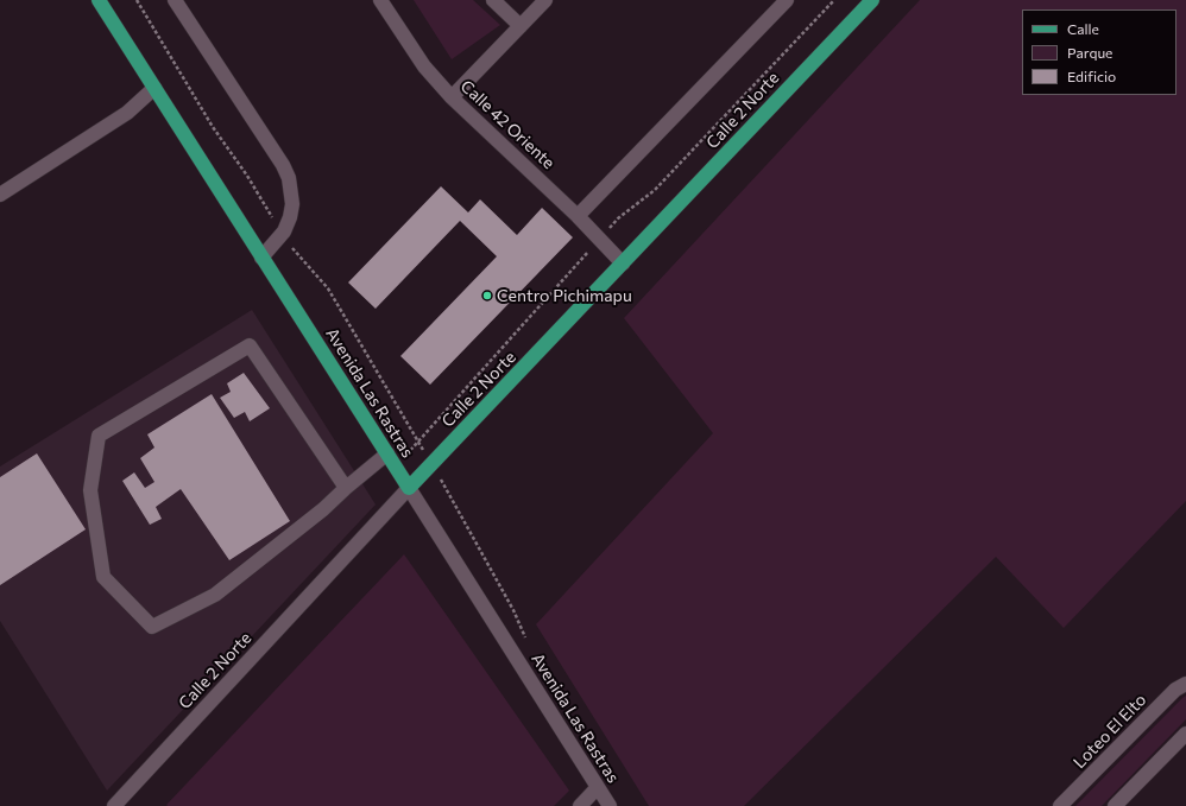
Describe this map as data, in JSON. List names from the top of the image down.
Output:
{
  "streets": {
    "main road": ["Calle 2 Norte", "Avenida Las Rastras"],
    "street": ["Calle 42 Oriente", "Loteo El Elto"]
  },
  "crossings": [
    ["Calle 2 Norte", "Calle 42 Oriente"],
    ["Calle 2 Norte", "Avenida Las Rastras"]
  ],
  "places": ["Centro Pichimapu"],
  "legend": ["Calle", "Parque", "Edificio"]
}
